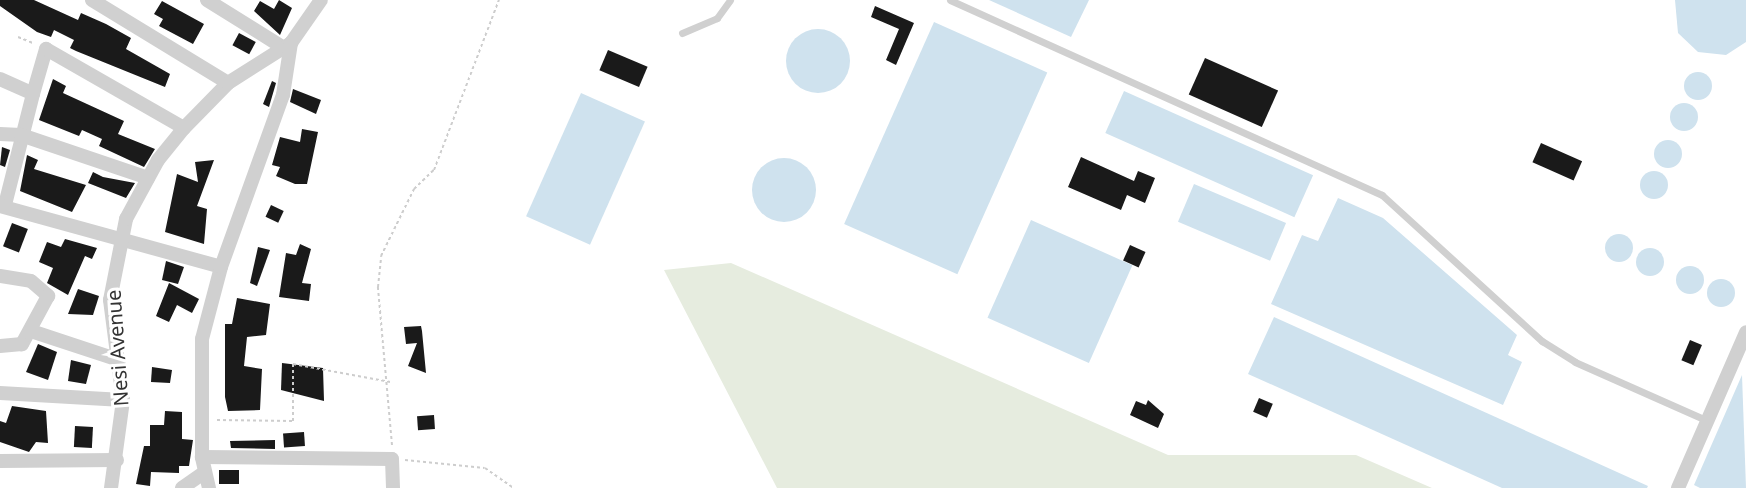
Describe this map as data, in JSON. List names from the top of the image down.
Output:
{
  "streets": {
    "street": ["Nesi Avenue"]
  }
}
